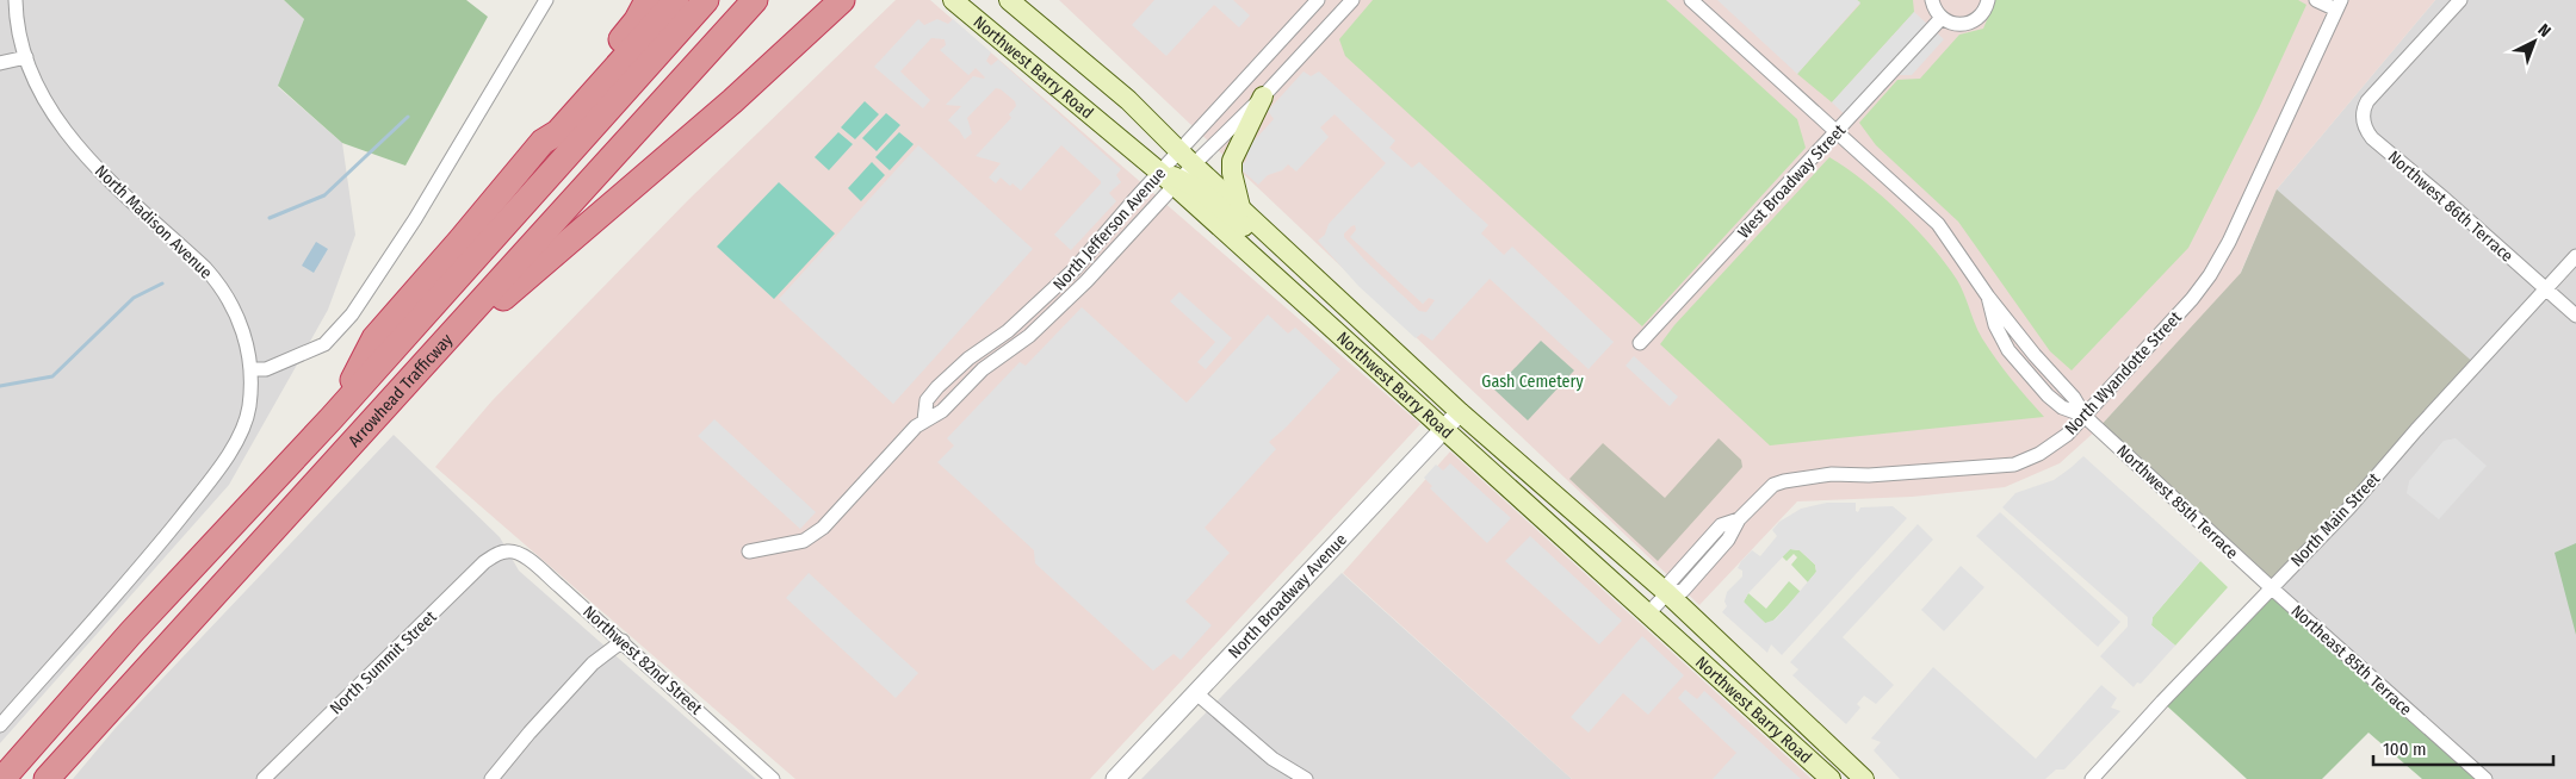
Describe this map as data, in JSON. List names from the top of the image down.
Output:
{
  "streets": {
    "highway": ["Arrowhead Trafficway"],
    "main road": ["Northwest Barry Road"],
    "street": [
      "West Broadway Street",
      "Northwest 86th Terrace",
      "North Madison Avenue",
      "North Jefferson Avenue",
      "North Wyandotte Street",
      "Northwest 85th Terrace",
      "North Main Street",
      "North Broadway Avenue",
      "Northwest 82nd Street",
      "Northeast 85th Terrace",
      "North Summit Street"
    ]
  },
  "crossings": [
    ["Northwest Barry Road", "North Jefferson Avenue"],
    ["Northwest Barry Road", "North Wyandotte Street"],
    ["Northwest Barry Road", "North Broadway Avenue"],
    ["West Broadway Street", "Northwest 85th Terrace"],
    ["Northwest 86th Terrace", "North Main Street"],
    ["North Wyandotte Street", "Northwest 85th Terrace"],
    ["Northwest 85th Terrace", "North Main Street"],
    ["Northwest 85th Terrace", "Northeast 85th Terrace"],
    ["North Main Street", "Northeast 85th Terrace"],
    ["Northwest 82nd Street", "North Summit Street"]
  ],
  "parks": ["Gash Cemetery"],
  "scale_bar": "100 m",
  "north": "top right"
}
